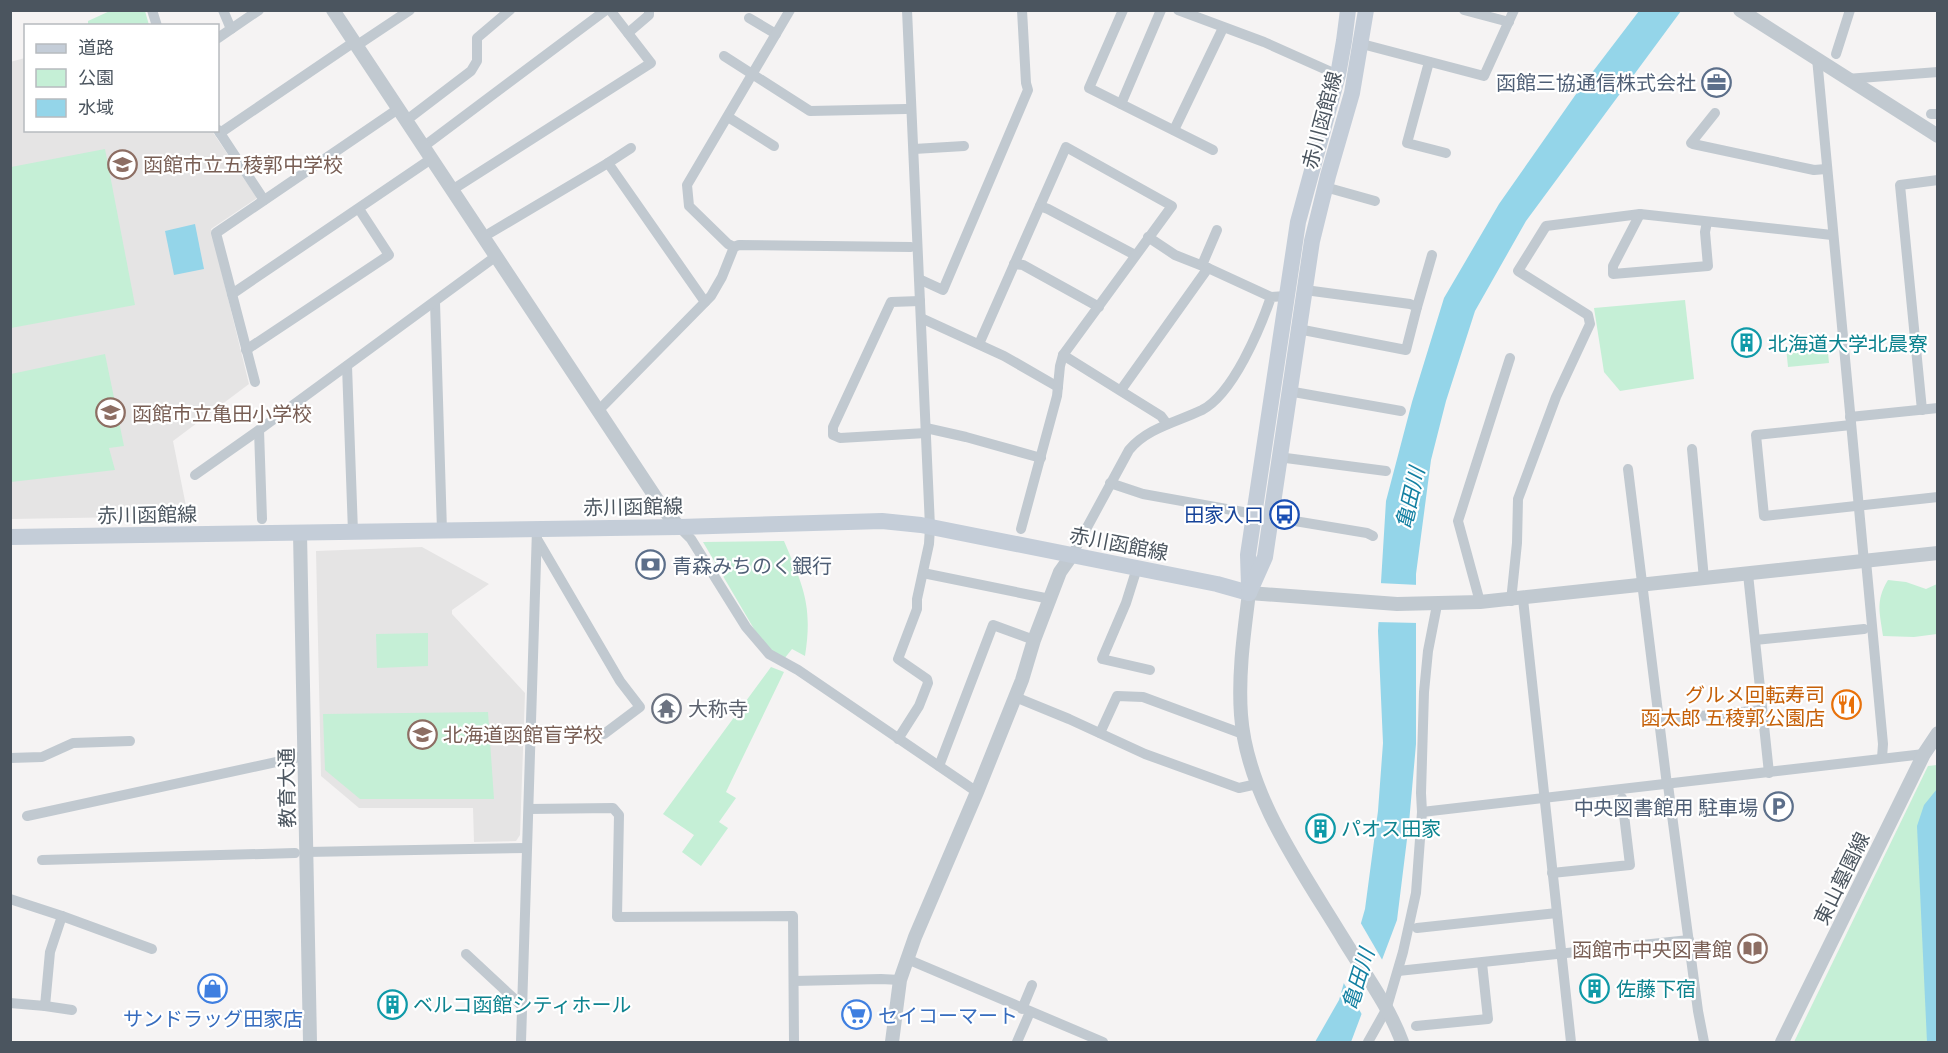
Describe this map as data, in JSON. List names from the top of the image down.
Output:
{
  "streets": {
    "main road": ["赤川函館線"],
    "street": ["教育大通", "東山墓園線"]
  },
  "crossings": [
    ["赤川函館線", "教育大通"]
  ],
  "water": ["亀田川"],
  "places": {
    "office": ["函館三協通信株式会社"],
    "school or university": ["函館市立五稜郭中学校", "函館市立亀田小学校", "北海道函館盲学校"],
    "building": [
      "北海道大学北晨寮",
      "パオス田家",
      "佐藤下宿",
      "ベルコ函館シティホール"
    ],
    "bus stop": ["田家入口"],
    "bank": ["青森みちのく銀行"],
    "restaurant": ["グルメ回転寿司 函太郎 五稜郭公園店"],
    "temple": ["大称寺"],
    "parking": ["中央図書館用 駐車場"],
    "library": ["函館市中央図書館"],
    "shop": ["サンドラッグ田家店"],
    "supermarket": ["セイコーマート"]
  },
  "legend": ["道路", "公園", "水域"]
}
